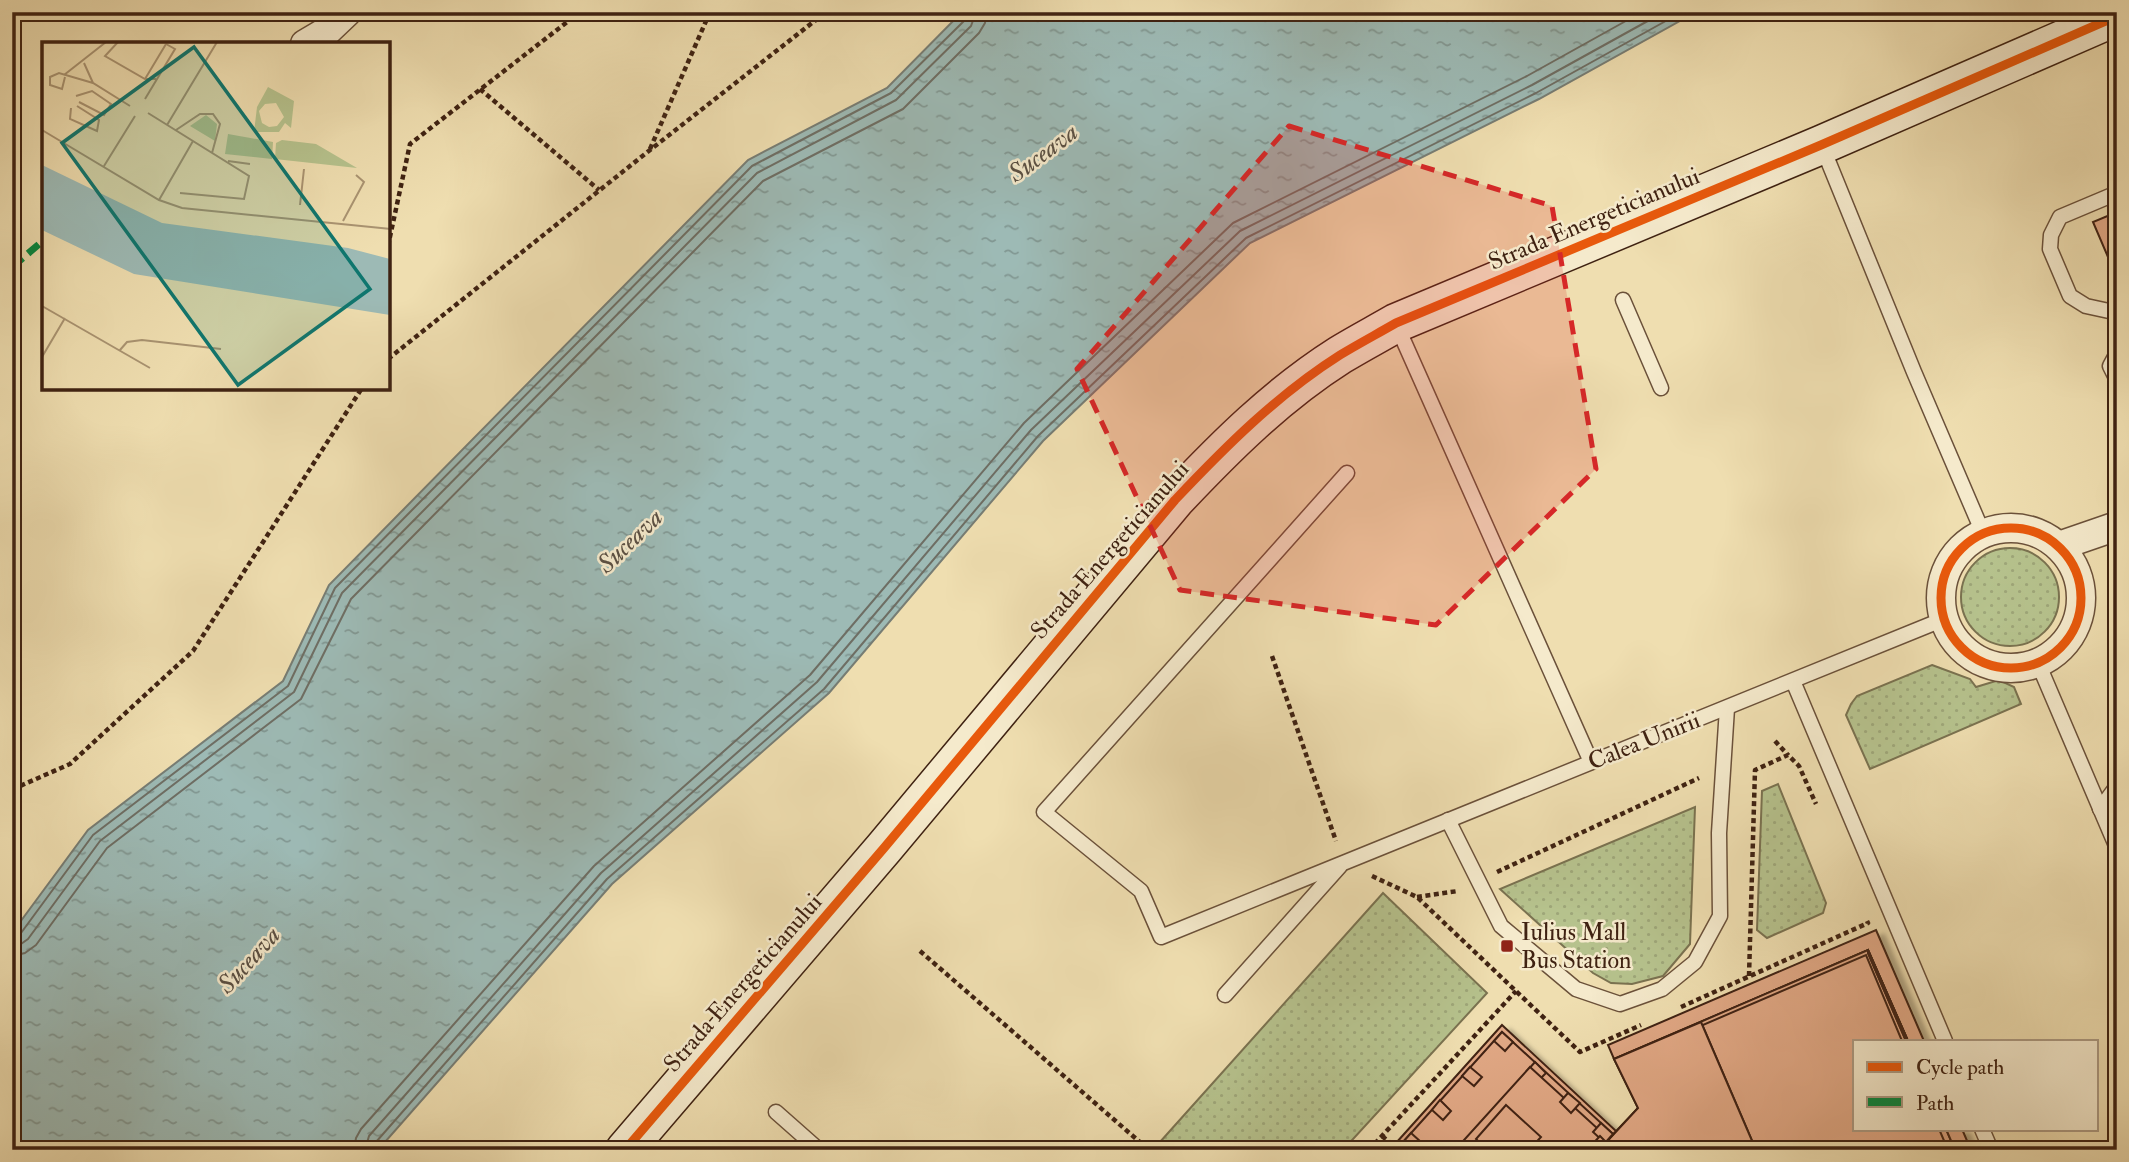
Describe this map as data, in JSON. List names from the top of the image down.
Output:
{
  "streets": {
    "street": ["Strada Energeticianului"],
    "lane": ["Calea Unirii"]
  },
  "water": ["Suceava"],
  "places": {
    "transit": ["Iulius Mall Bus Station"]
  },
  "legend": ["Cycle path", "Path"]
}
